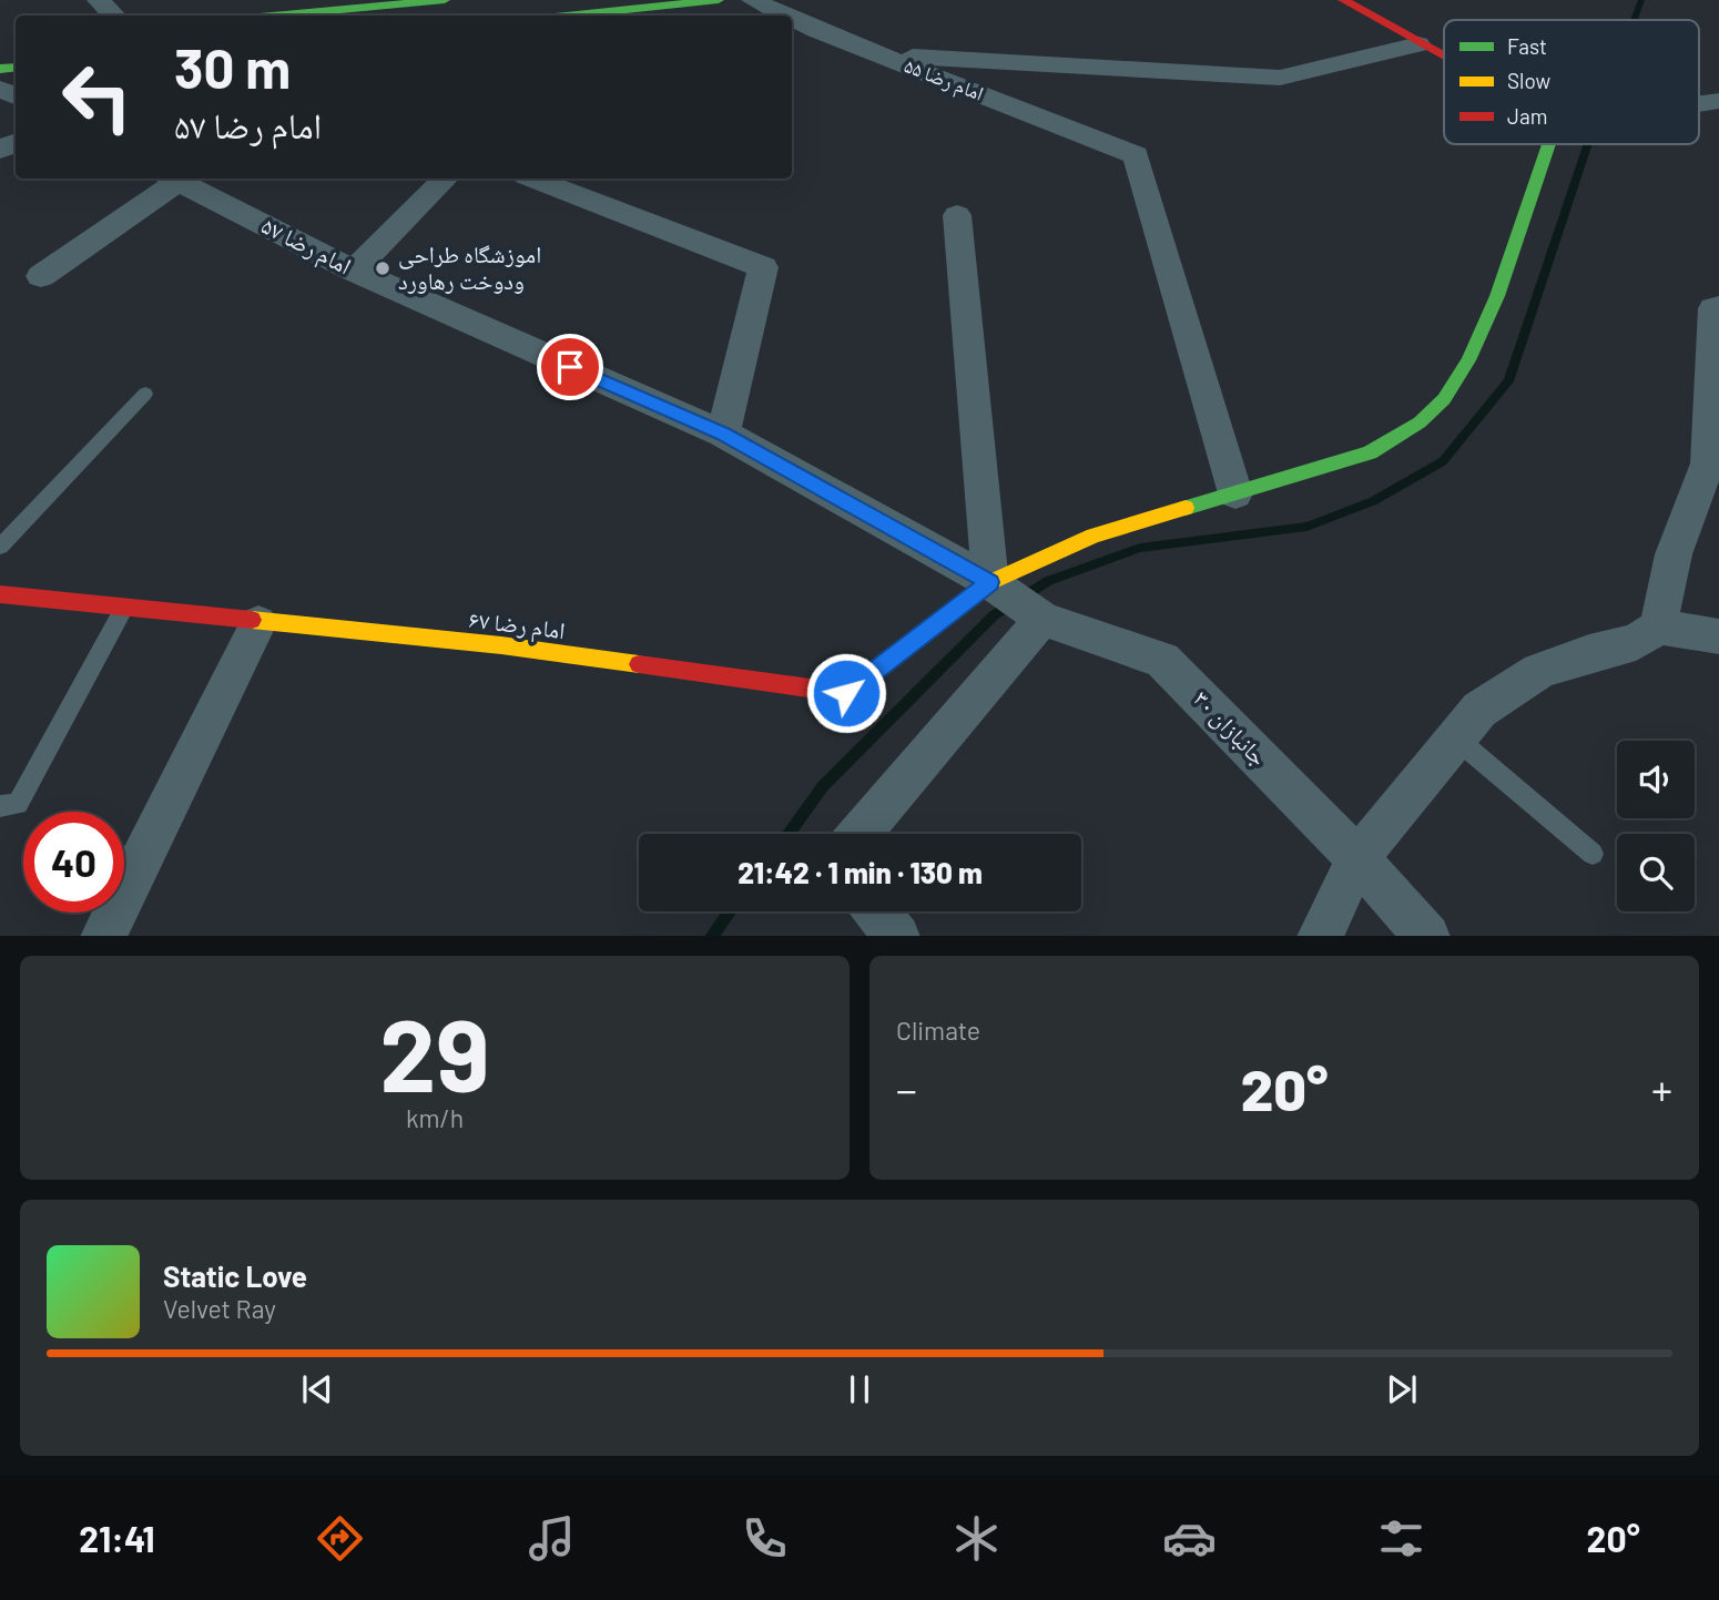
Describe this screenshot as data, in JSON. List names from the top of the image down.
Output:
{
  "streets": {
    "street": [
      "امام رضا ۵۵",
      "امام رضا ۵۷",
      "امام رضا ۶۷",
      "جانبازان ۳۰"
    ]
  },
  "crossings": [
    ["امام رضا ۵۵", "امام رضا ۶۷"],
    ["امام رضا ۵۷", "امام رضا ۶۷"],
    ["امام رضا ۵۷", "جانبازان ۳۰"],
    ["امام رضا ۶۷", "جانبازان ۳۰"]
  ],
  "places": ["اموزشگاه طراحی ودوخت رهاورد"],
  "legend": ["Fast", "Slow", "Jam"],
  "page": {
    "turn": ["30 m", "امام رضا ۵۷"],
    "limit": "40",
    "trip": "21:42 · 1 min · 130 m",
    "tile": [
      ["29", "km/h"],
      "Climate"
    ],
    "heat": ["−", "20°", "+"],
    "song": ["Static Love", "Velvet Ray"],
    "tabs": ["21:41", "20°"]
  }
}
